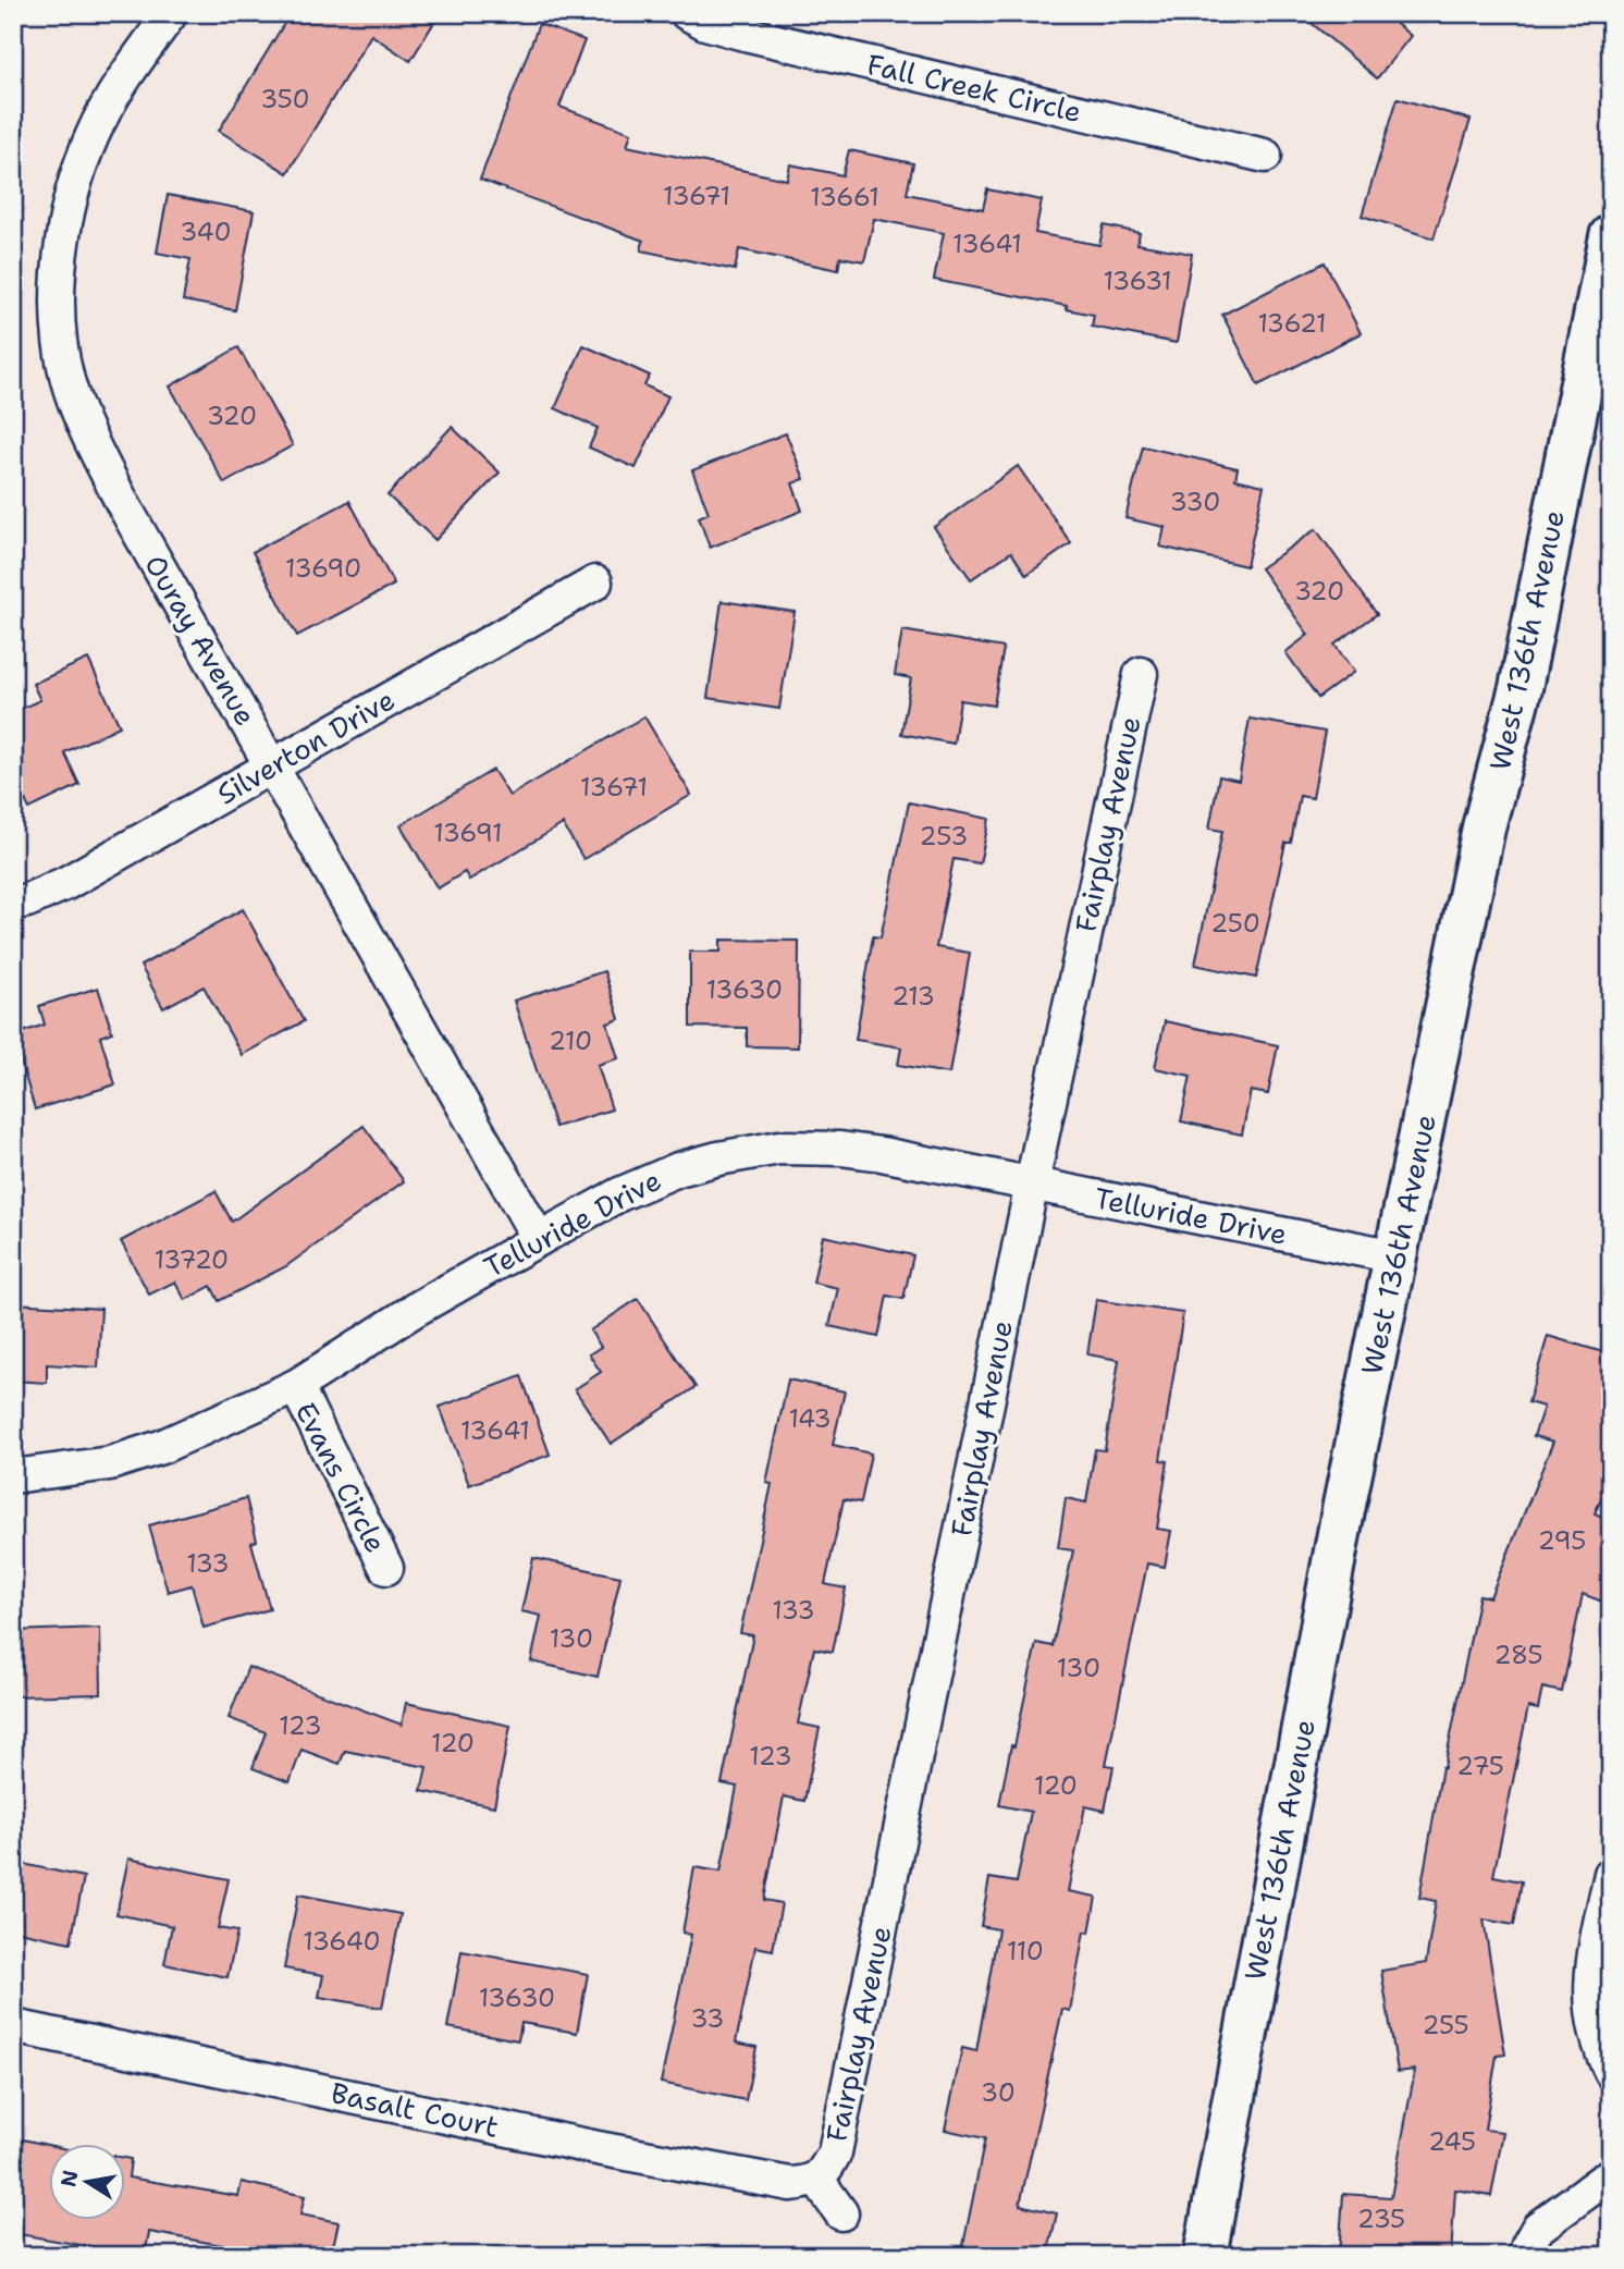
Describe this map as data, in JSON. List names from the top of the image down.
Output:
{
  "streets": {
    "main road": ["West 136th Avenue"],
    "street": [
      "Fall Creek Circle",
      "Ouray Avenue",
      "Silverton Drive",
      "Fairplay Avenue",
      "Telluride Drive",
      "Evans Circle",
      "Basalt Court"
    ]
  },
  "crossings": [
    ["Ouray Avenue", "Silverton Drive"],
    ["Ouray Avenue", "Telluride Drive"],
    ["West 136th Avenue", "Telluride Drive"],
    ["Fairplay Avenue", "Telluride Drive"],
    ["Fairplay Avenue", "Basalt Court"],
    ["Telluride Drive", "Evans Circle"]
  ],
  "house_numbers": [
    "350",
    "13671",
    "13661",
    "340",
    "13641",
    "13631",
    "13621",
    "320",
    "330",
    "13690",
    "320",
    "13671",
    "13691",
    "253",
    "250",
    "13630",
    "213",
    "210",
    "13720",
    "143",
    "13641",
    "295",
    "133",
    "133",
    "130",
    "285",
    "130",
    "123",
    "120",
    "123",
    "275",
    "120",
    "13640",
    "110",
    "13630",
    "33",
    "255",
    "30",
    "245",
    "235"
  ],
  "north": "left"
}
